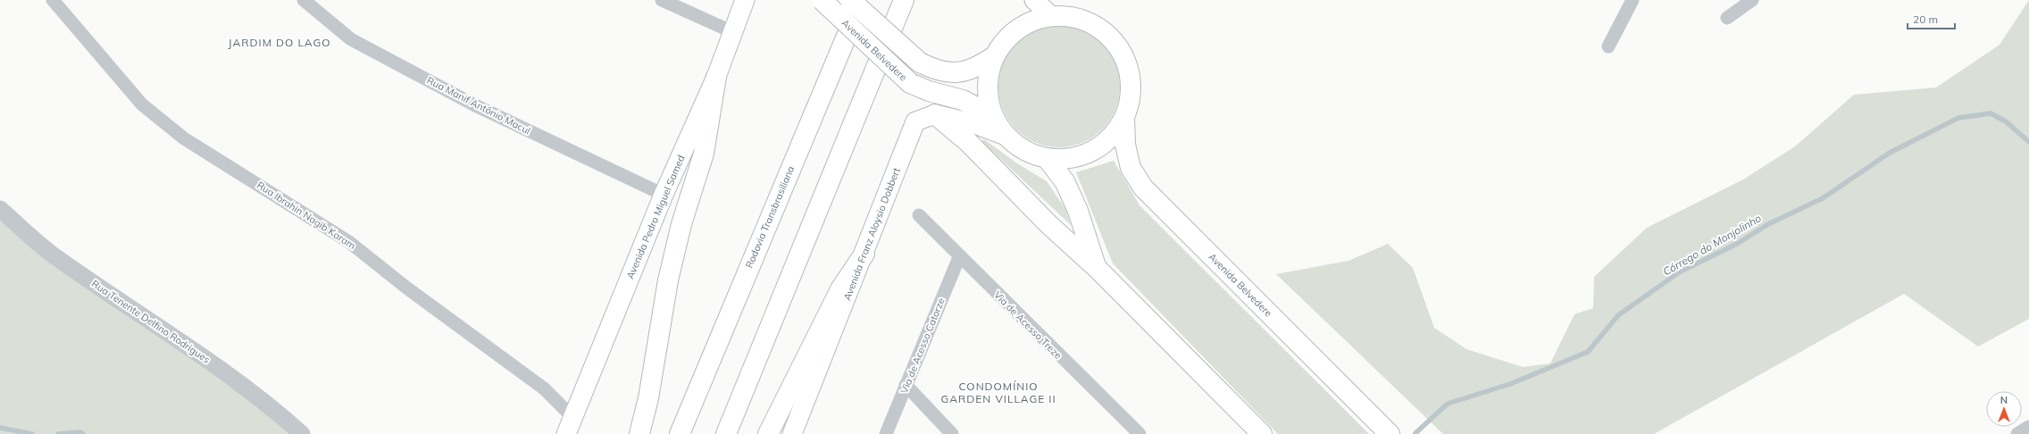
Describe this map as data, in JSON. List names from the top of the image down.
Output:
{
  "streets": {
    "main road": [
      "Avenida Belvedere",
      "Avenida Pedro Miguel Samed",
      "Rodovia Transbrasiliana",
      "Avenida Franz Aloysio Dobbert"
    ],
    "street": [
      "Rua Manif Antônio Macul",
      "Rua Ibrahin Nagib Karam",
      "Rua Tenente Delfino Rodrigues",
      "Via de Acesso Treze",
      "Via de Acesso Catorze"
    ]
  },
  "crossings": [
    ["Rua Manif Antônio Macul", "Avenida Pedro Miguel Samed"],
    ["Rua Ibrahin Nagib Karam", "Avenida Pedro Miguel Samed"],
    ["Via de Acesso Treze", "Via de Acesso Catorze"]
  ],
  "districts": ["JARDIM DO LAGO", "CONDOMÍNIO GARDEN VILLAGE II"],
  "water": ["Córrego do Monjolinho"],
  "scale_bar": "20 m",
  "north": "top"
}
